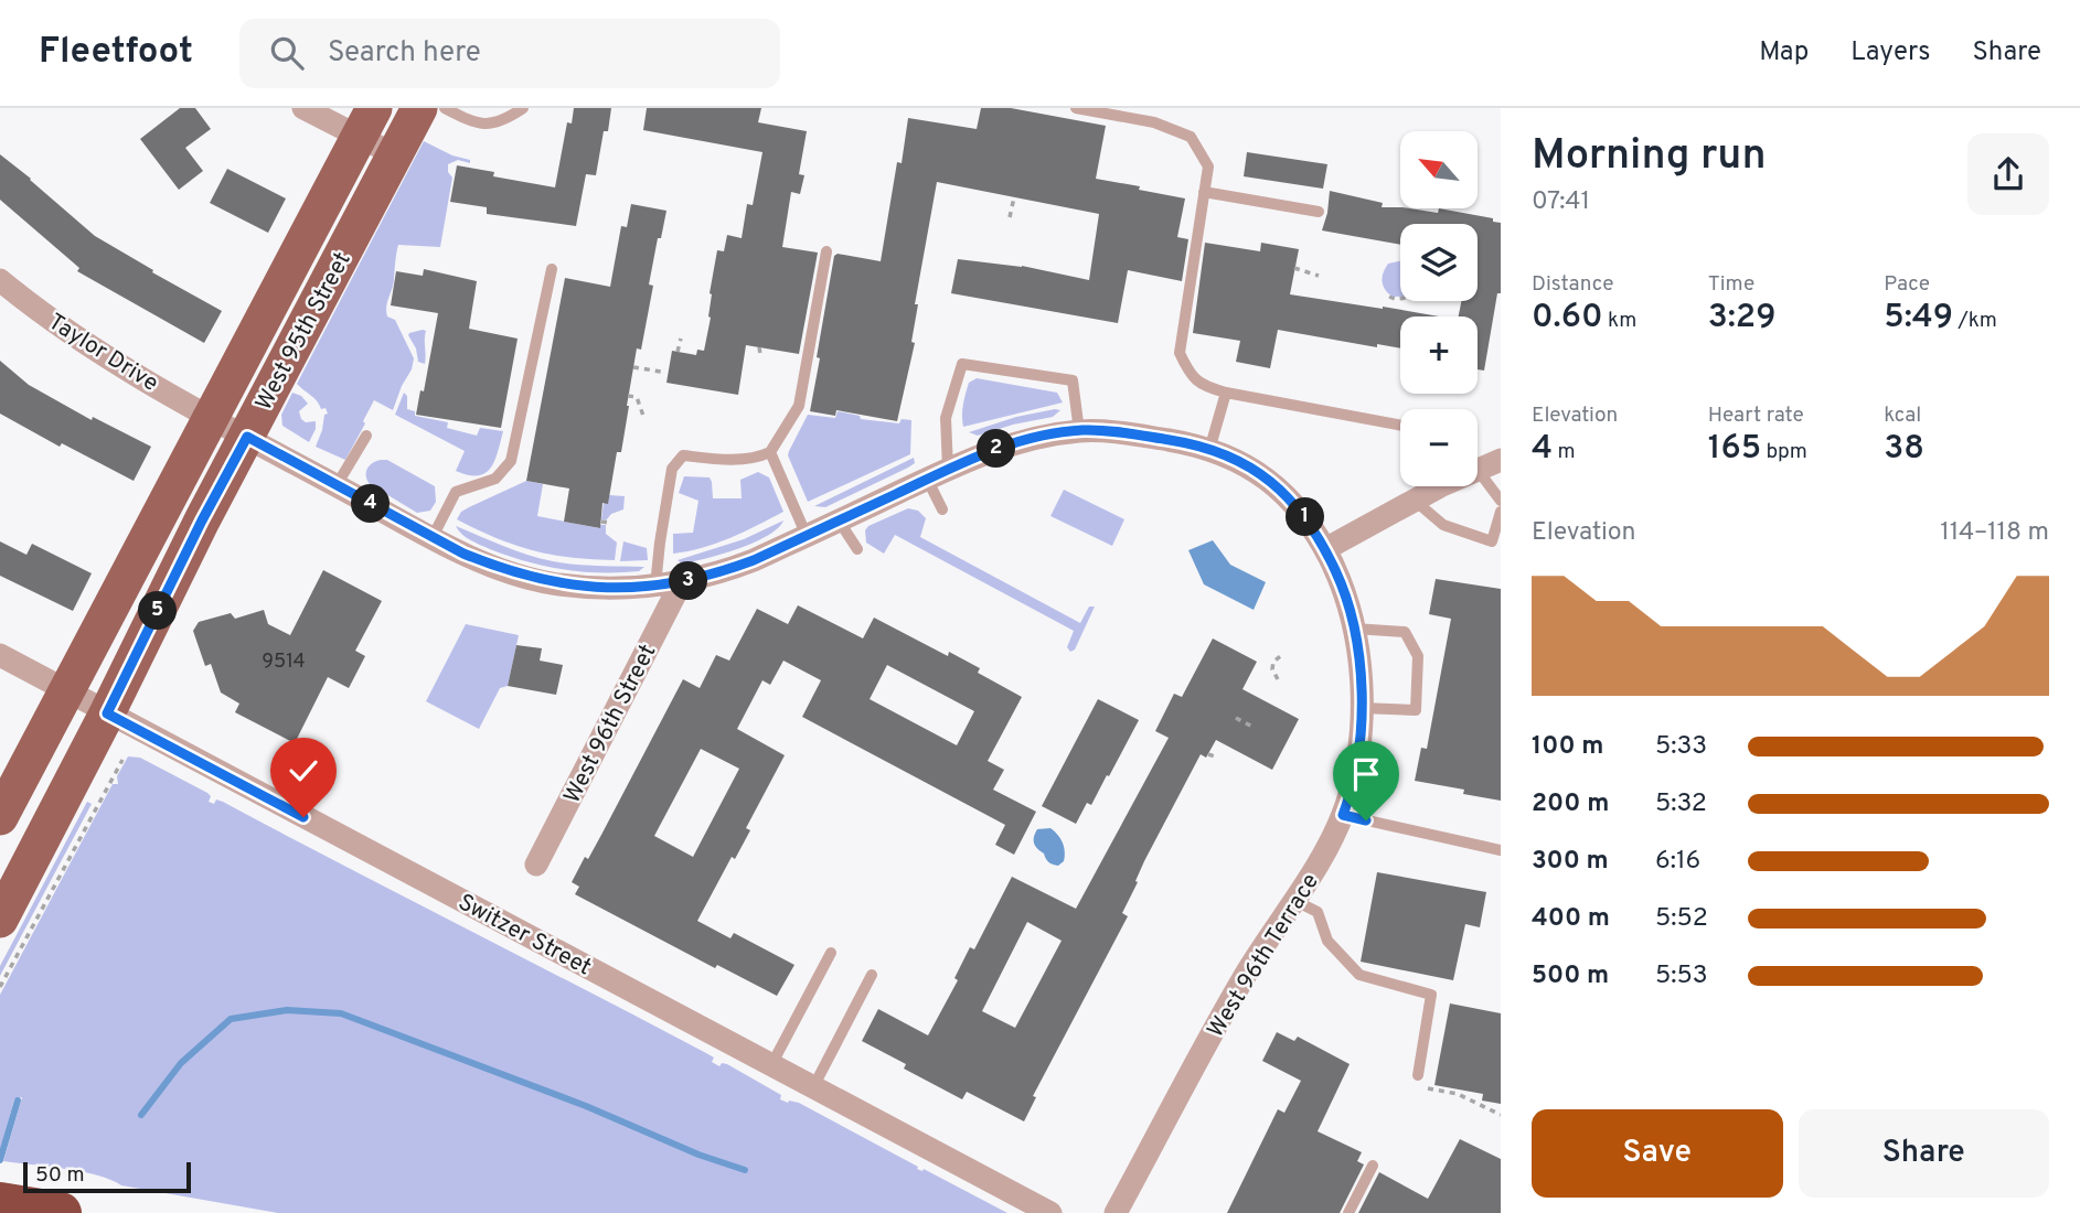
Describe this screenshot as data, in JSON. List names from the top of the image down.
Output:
{
  "streets": {
    "main road": ["West 95th Street"],
    "street": [
      "Taylor Drive",
      "West 96th Street",
      "Switzer Street",
      "West 96th Terrace"
    ]
  },
  "crossings": [
    ["West 95th Street", "Taylor Drive"],
    ["West 95th Street", "Switzer Street"],
    ["Taylor Drive", "West 96th Street"],
    ["Taylor Drive", "West 96th Terrace"]
  ],
  "house_numbers": ["9514"],
  "scale_bar": "50 m",
  "north": "top left",
  "page": {
    "header": "Fleetfoot",
    "search": "Search here",
    "nav": ["Map", "Layers", "Share"],
    "heading": ["Morning run", "07:41"],
    "map_buttons": ["+", "−"],
    "stats": [
      ["Distance", "0.60 km"],
      ["Time", "3:29"],
      ["Pace", "5:49 /km"],
      ["Elevation", "4 m"],
      ["Heart rate", "165 bpm"],
      ["kcal", "38"]
    ],
    "pins": [
      "2",
      "4",
      "1",
      "3",
      "5"
    ],
    "chart": ["Elevation", "114–118 m"],
    "list": [
      {
        "name": "100 m",
        "note": "5:33"
      },
      {
        "name": "200 m",
        "note": "5:32"
      },
      {
        "name": "300 m",
        "note": "6:16"
      },
      {
        "name": "400 m",
        "note": "5:52"
      },
      {
        "name": "500 m",
        "note": "5:53"
      }
    ],
    "buttons": ["Save", "Share"],
    "scale": "50 m"
  }
}
